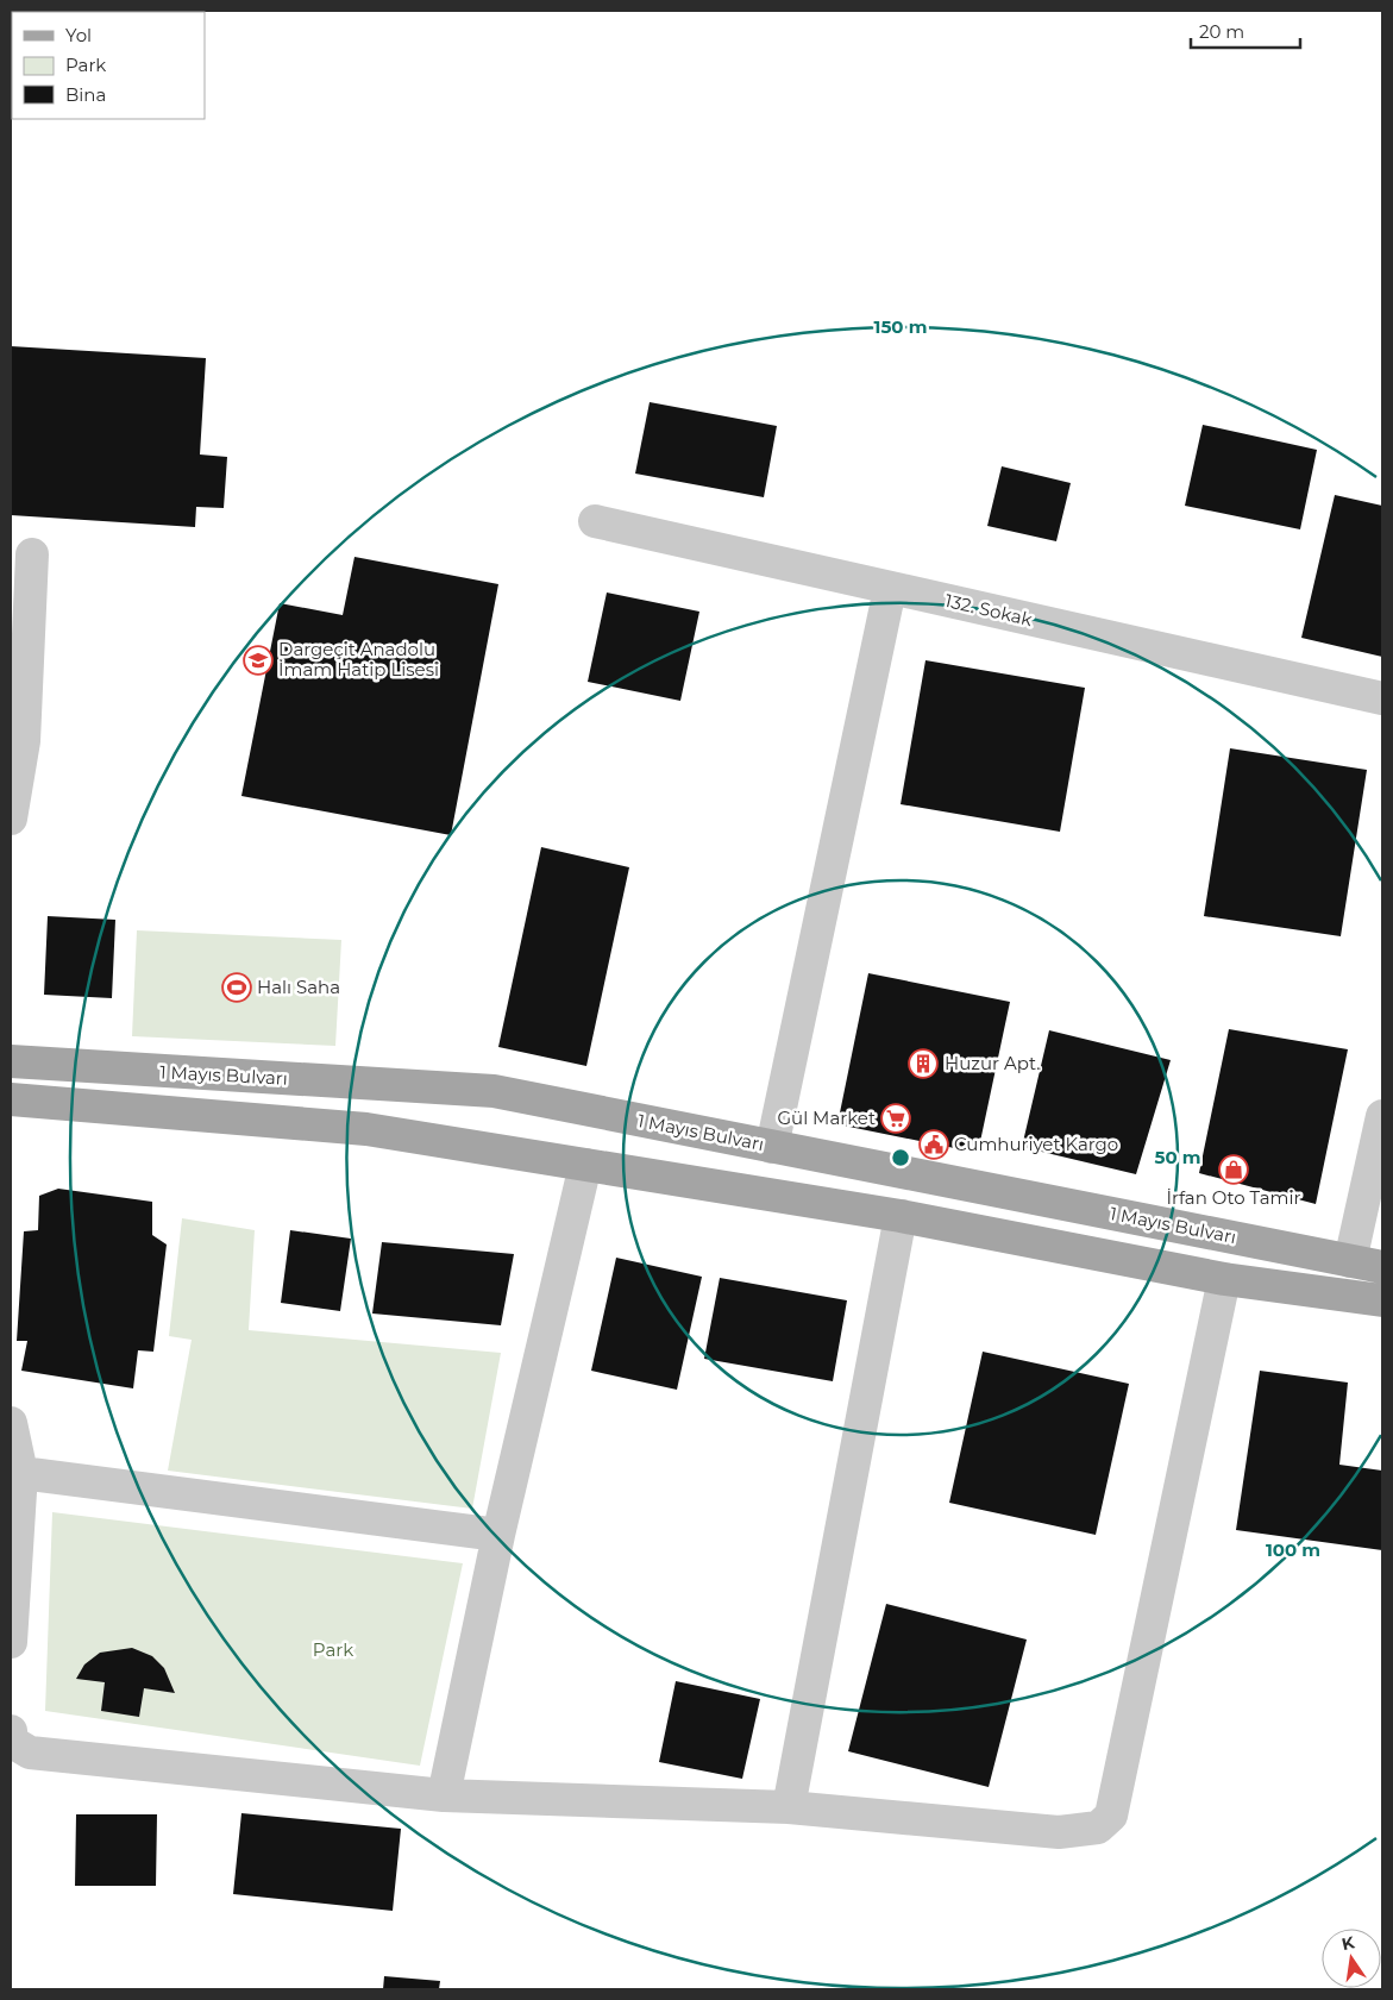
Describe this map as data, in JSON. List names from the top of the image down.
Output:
{
  "streets": {
    "main road": ["1 Mayıs Bulvarı"],
    "street": ["132. Sokak"]
  },
  "parks": ["Park"],
  "places": {
    "school or university": ["Dargeçit Anadolu İmam Hatip Lisesi"],
    "sports": ["Halı Saha"],
    "building": ["Huzur Apt."],
    "supermarket": ["Gül Market"],
    "public building": ["Cumhuriyet Kargo"],
    "shop": ["İrfan Oto Tamir"]
  },
  "legend": ["Yol", "Park", "Bina"],
  "scale_bar": "20 m",
  "north": "top",
  "rings": ["150 m", "50 m", "100 m"]
}
